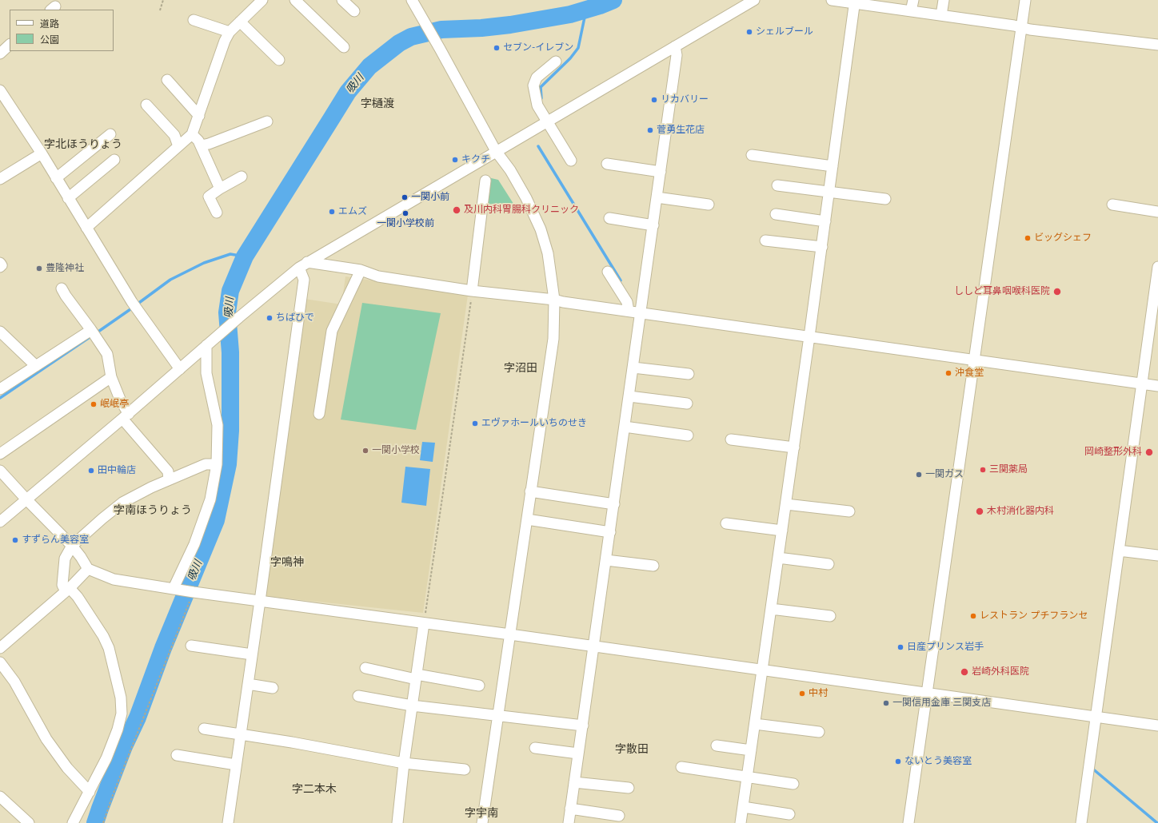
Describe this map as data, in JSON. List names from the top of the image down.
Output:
{
  "districts": [
    "字樋渡",
    "字北ほうりょう",
    "字沼田",
    "字南ほうりょう",
    "字鳴神",
    "字散田",
    "字二本木",
    "字宇南"
  ],
  "water": ["吸川"],
  "places": [
    "シェルブール",
    "セブン-イレブン",
    "リカバリー",
    "菅勇生花店",
    "キクチ",
    "一関小前",
    "及川内科胃腸科クリニック",
    "エムズ",
    "一関小学校前",
    "ビッグシェフ",
    "豊隆神社",
    "ししど耳鼻咽喉科医院",
    "ちばひで",
    "沖食堂",
    "岷岷亭",
    "エヴァホールいちのせき",
    "一関小学校",
    "岡崎整形外科",
    "三関薬局",
    "田中輪店",
    "一関ガス",
    "木村消化器内科",
    "すずらん美容室",
    "レストラン プチフランセ",
    "日産プリンス岩手",
    "岩崎外科医院",
    "中村",
    "一関信用金庫 三関支店",
    "ないとう美容室"
  ],
  "legend": ["道路", "公園"]
}
